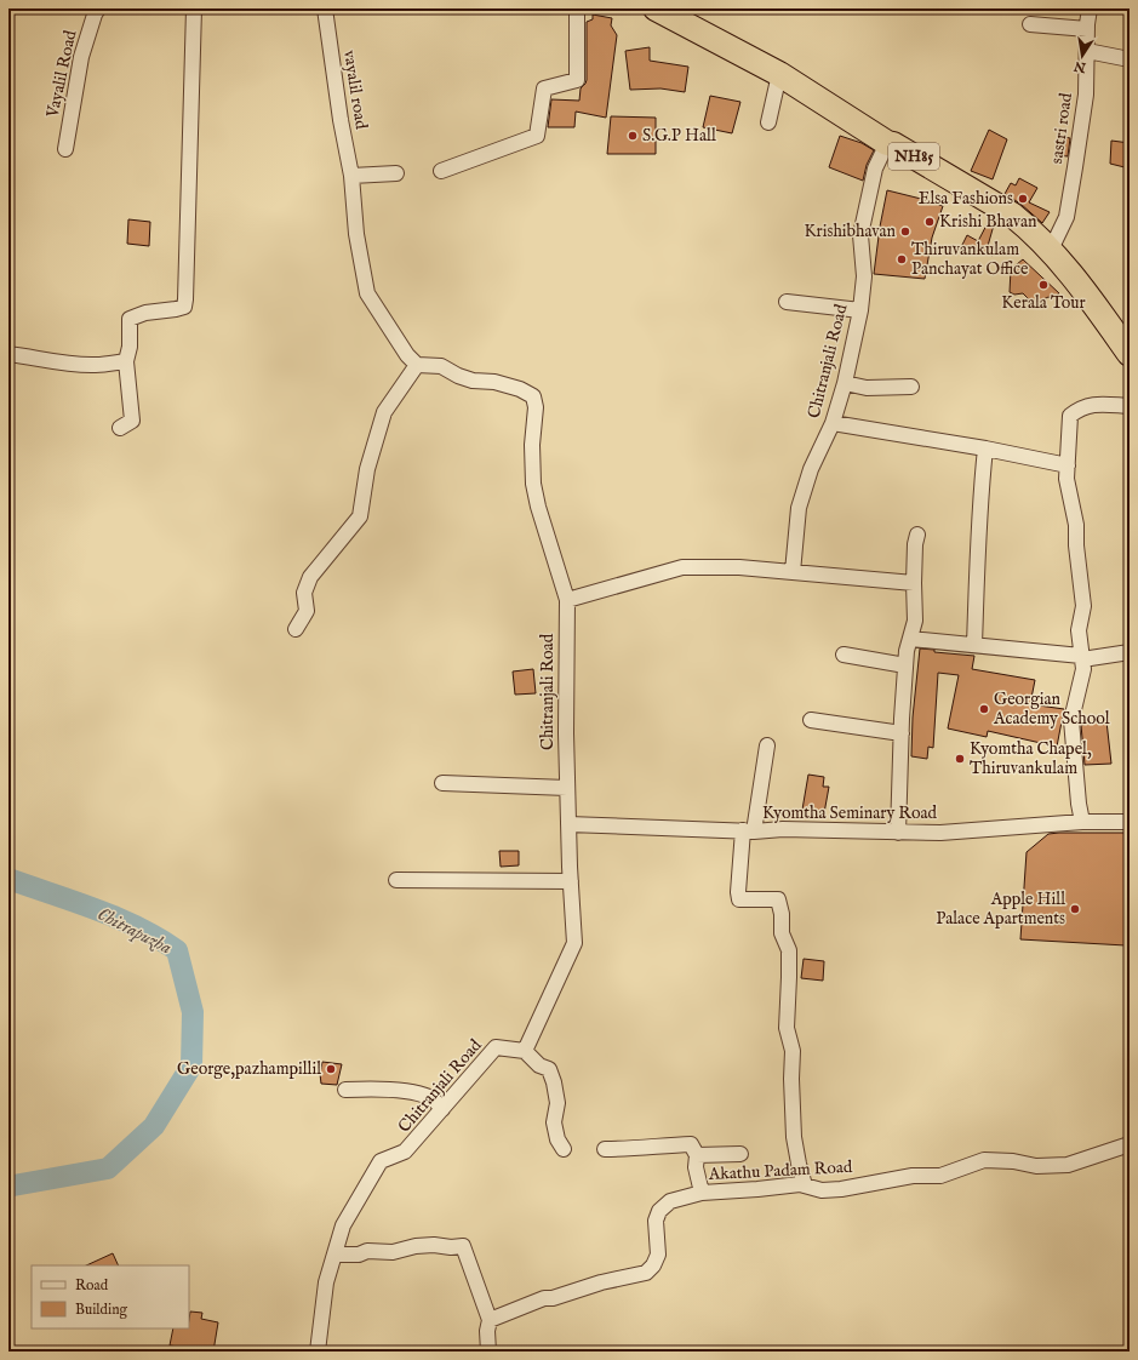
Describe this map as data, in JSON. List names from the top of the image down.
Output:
{
  "streets": {
    "highway": ["NH85"],
    "street": [
      "Vayalil Road",
      "vayalil road",
      "sastri road",
      "Chitranjali Road",
      "Kyomtha Seminary Road",
      "Akathu Padam Road"
    ]
  },
  "crossings": [
    ["vayalil road", "Chitranjali Road"],
    ["sastri road", "NH85"],
    ["NH85", "Chitranjali Road"],
    ["Chitranjali Road", "Kyomtha Seminary Road"]
  ],
  "water": ["Chitrapuzha"],
  "places": [
    "S.G.P Hall",
    "Elsa Fashions",
    "Krishi Bhavan",
    "Krishibhavan",
    "Thiruvankulam Panchayat Office",
    "Kerala Tour",
    "Georgian Academy School",
    "Kyomtha Chapel, Thiruvankulam",
    "Apple Hill Palace Apartments",
    "George,pazhampillil"
  ],
  "legend": ["Road", "Building"],
  "north": "bottom"
}
